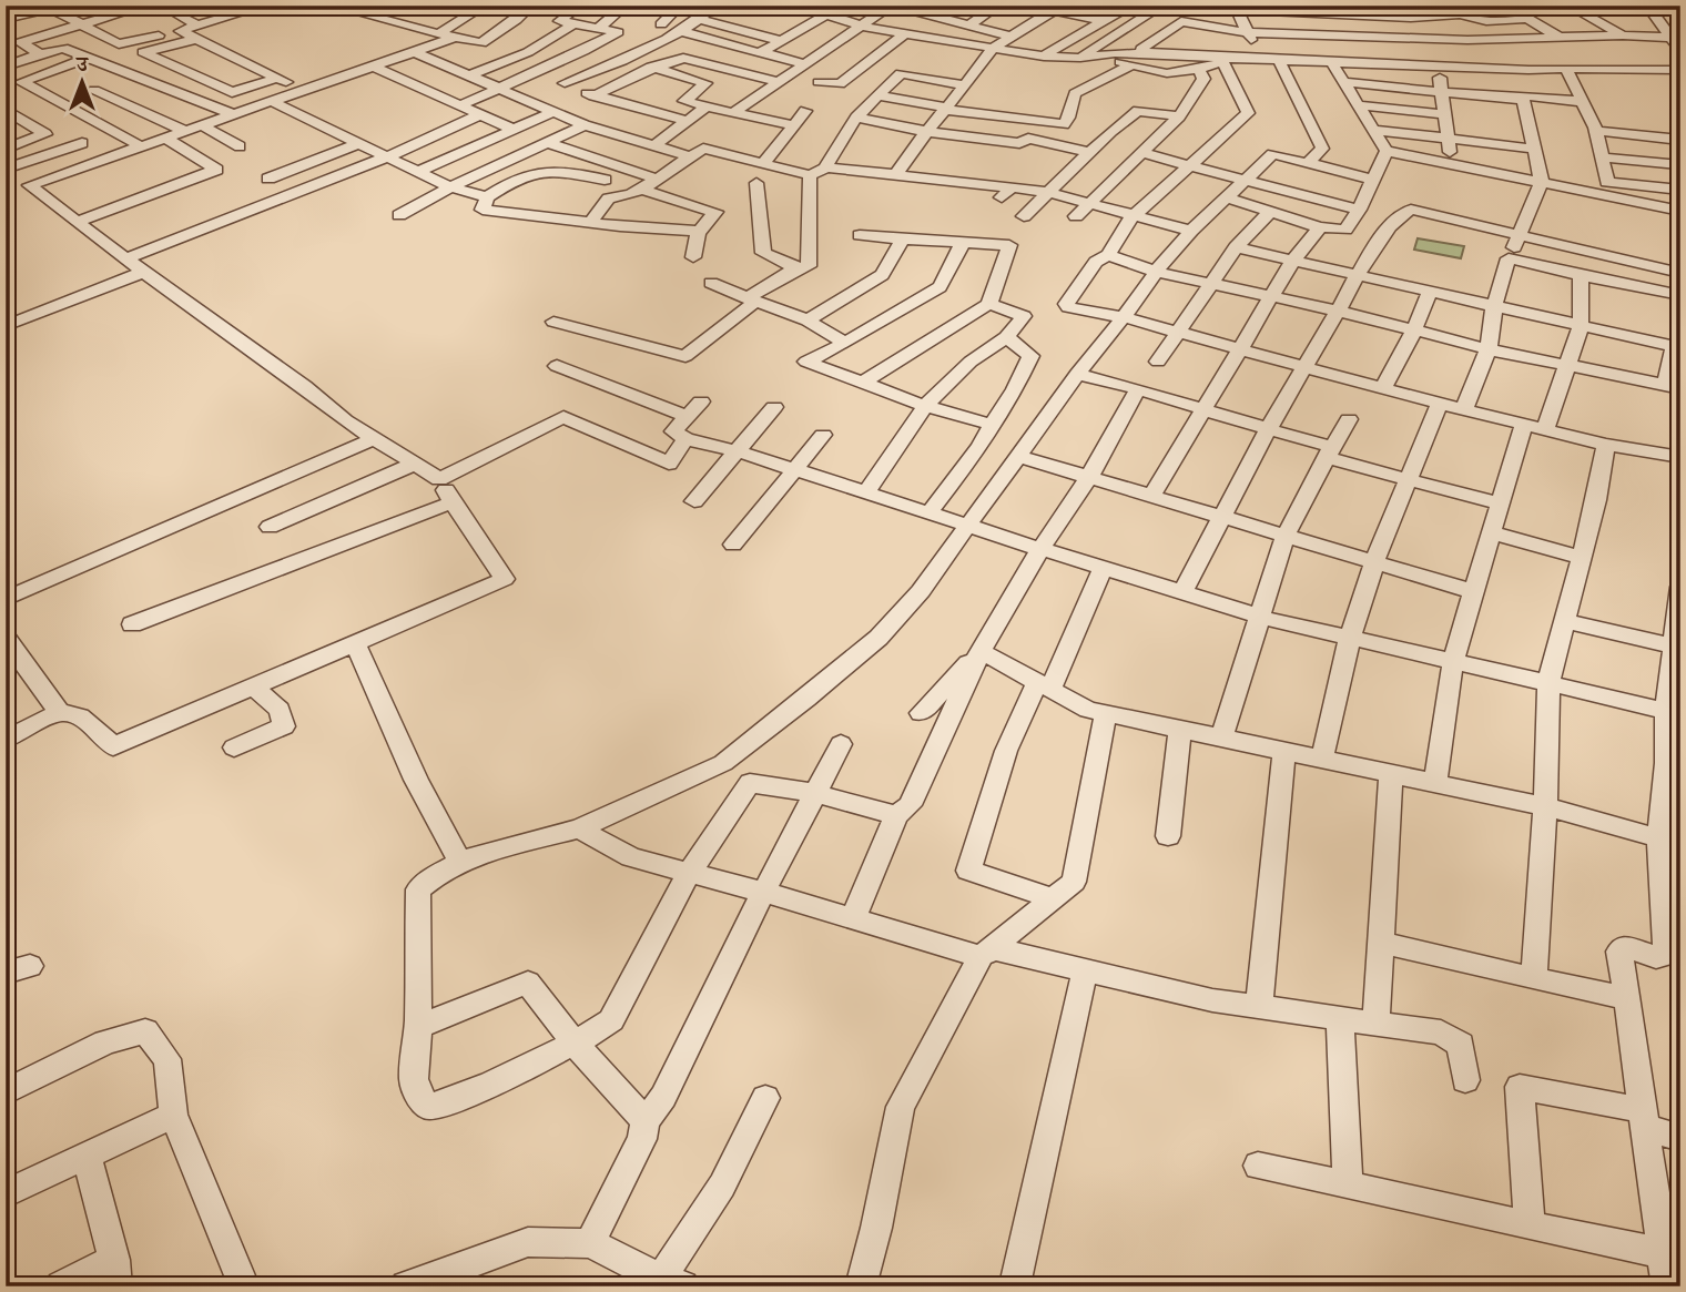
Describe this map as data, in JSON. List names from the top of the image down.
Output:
{
  "north": "top"
}
